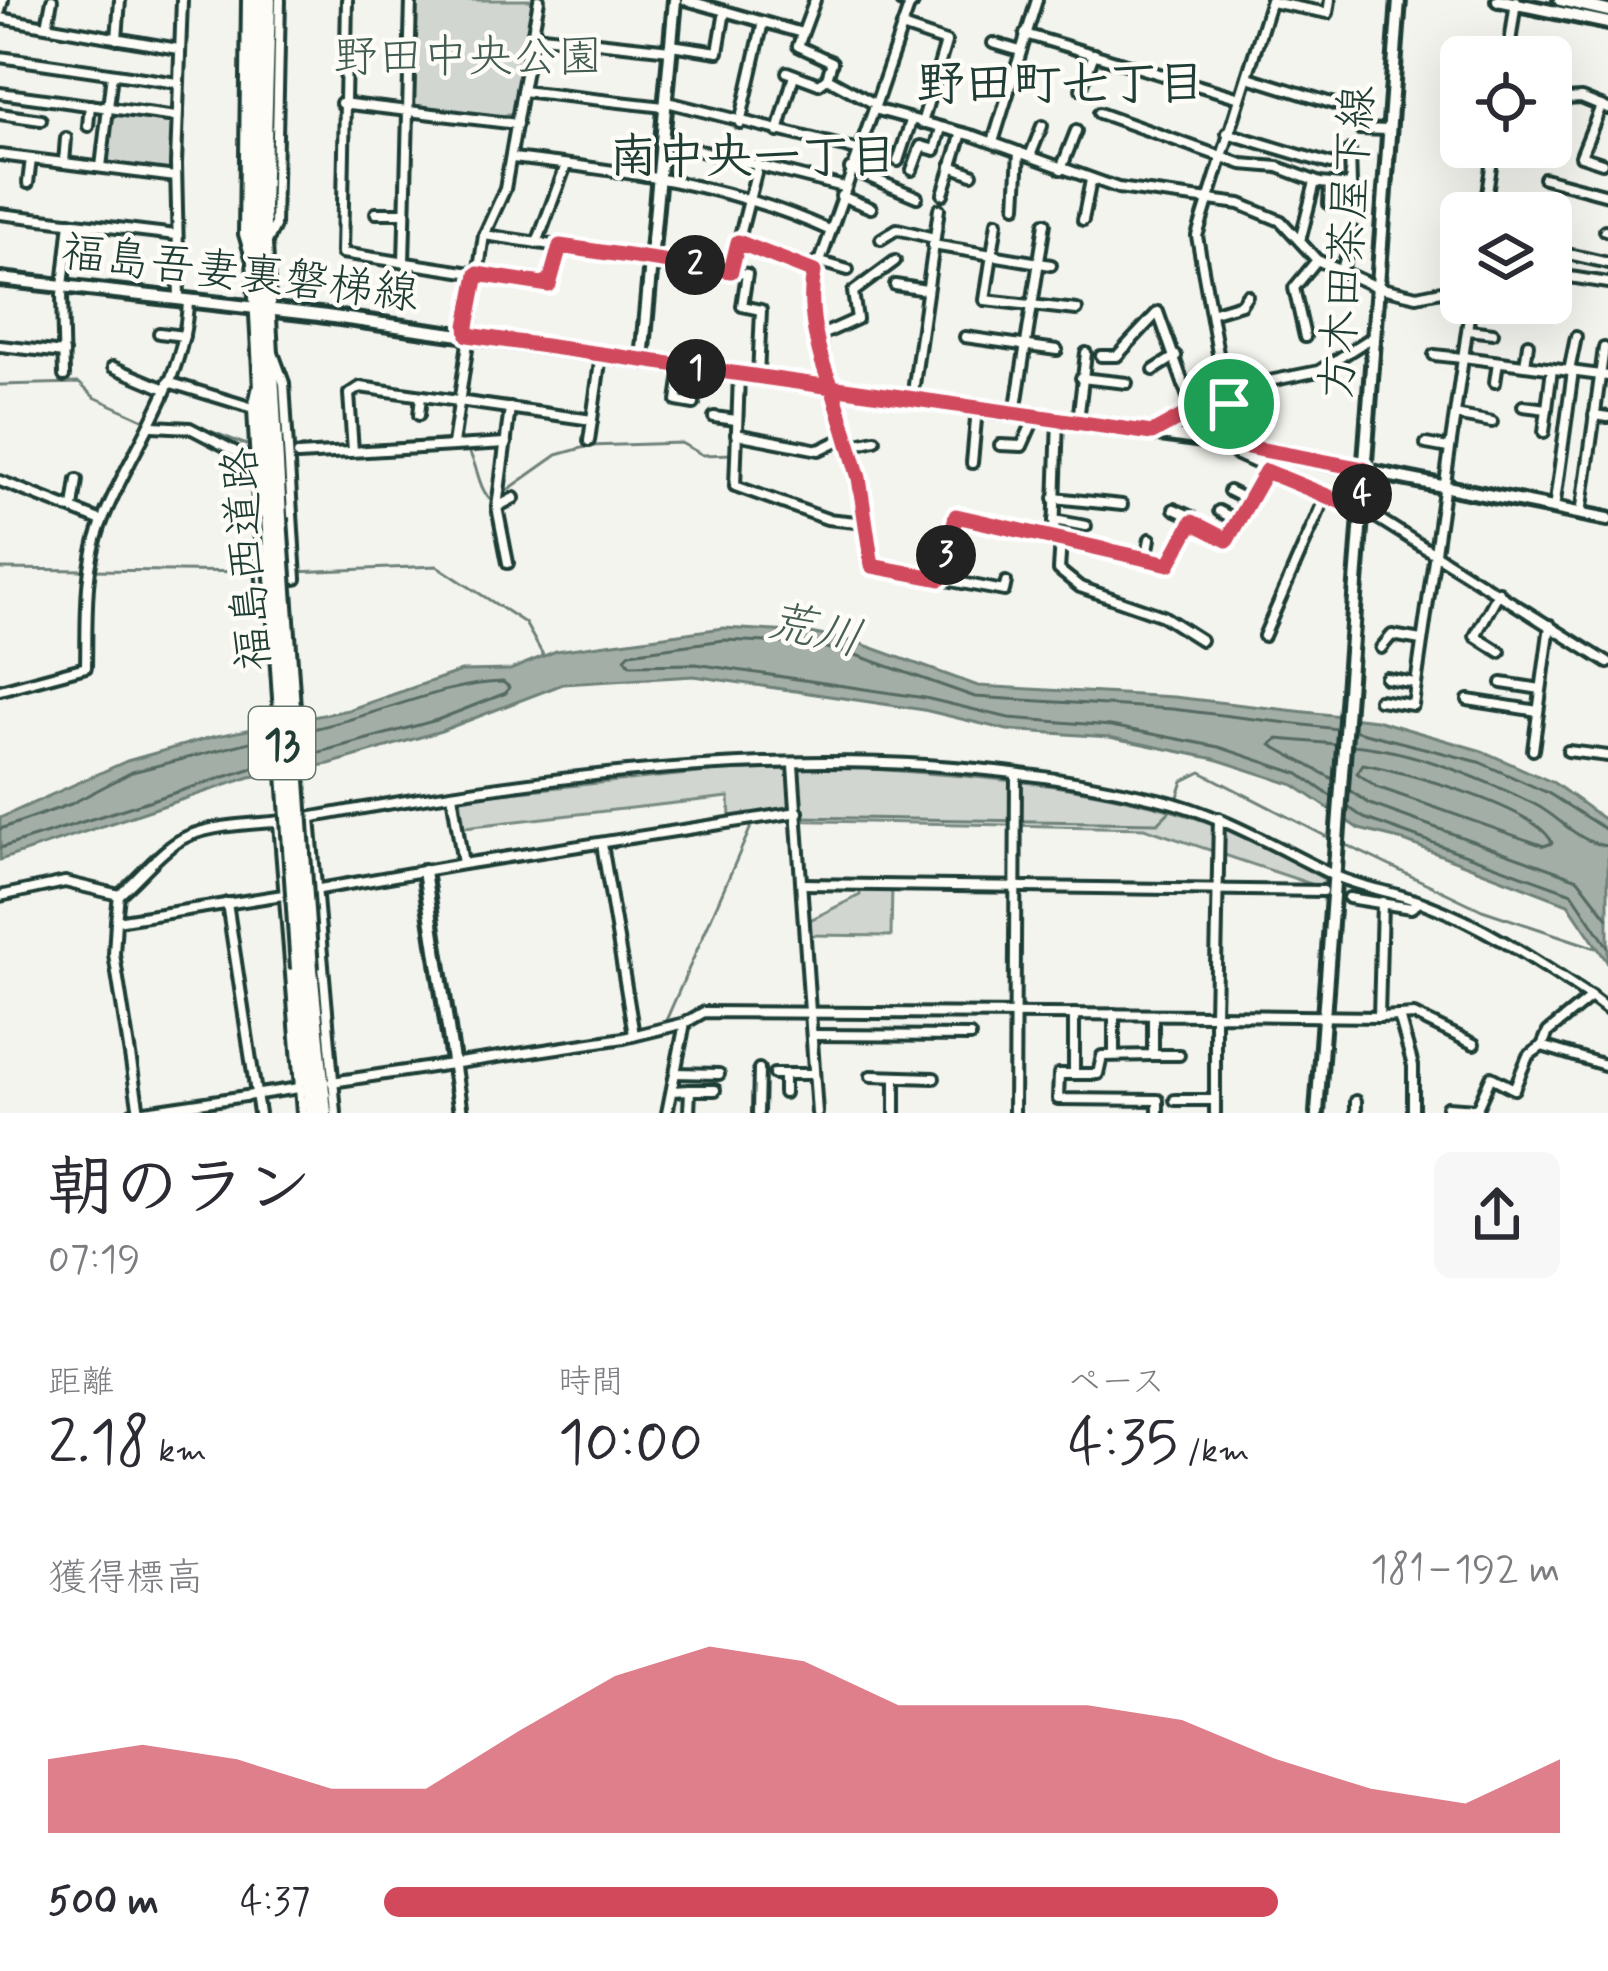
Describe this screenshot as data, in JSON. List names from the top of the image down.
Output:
{
  "streets": {
    "highway": ["福島西道路", "13"],
    "main road": ["方木田茶屋下線", "福島吾妻裏磐梯線"]
  },
  "crossings": [
    ["方木田茶屋下線", "福島吾妻裏磐梯線"],
    ["福島吾妻裏磐梯線", "福島西道路"]
  ],
  "districts": ["野田町七丁目", "南中央一丁目"],
  "water": ["荒川"],
  "parks": ["野田中央公園"],
  "page": {
    "pins": [
      "2",
      "1",
      "4",
      "3"
    ],
    "heading": ["朝のラン", "07:19"],
    "stats": [
      ["距離", "2.18 km"],
      ["時間", "10:00"],
      ["ペース", "4:35 /km"]
    ],
    "chart": ["獲得標高", "181–192 m"],
    "list": [
      {
        "name": "500 m",
        "note": "4:37"
      }
    ]
  }
}
